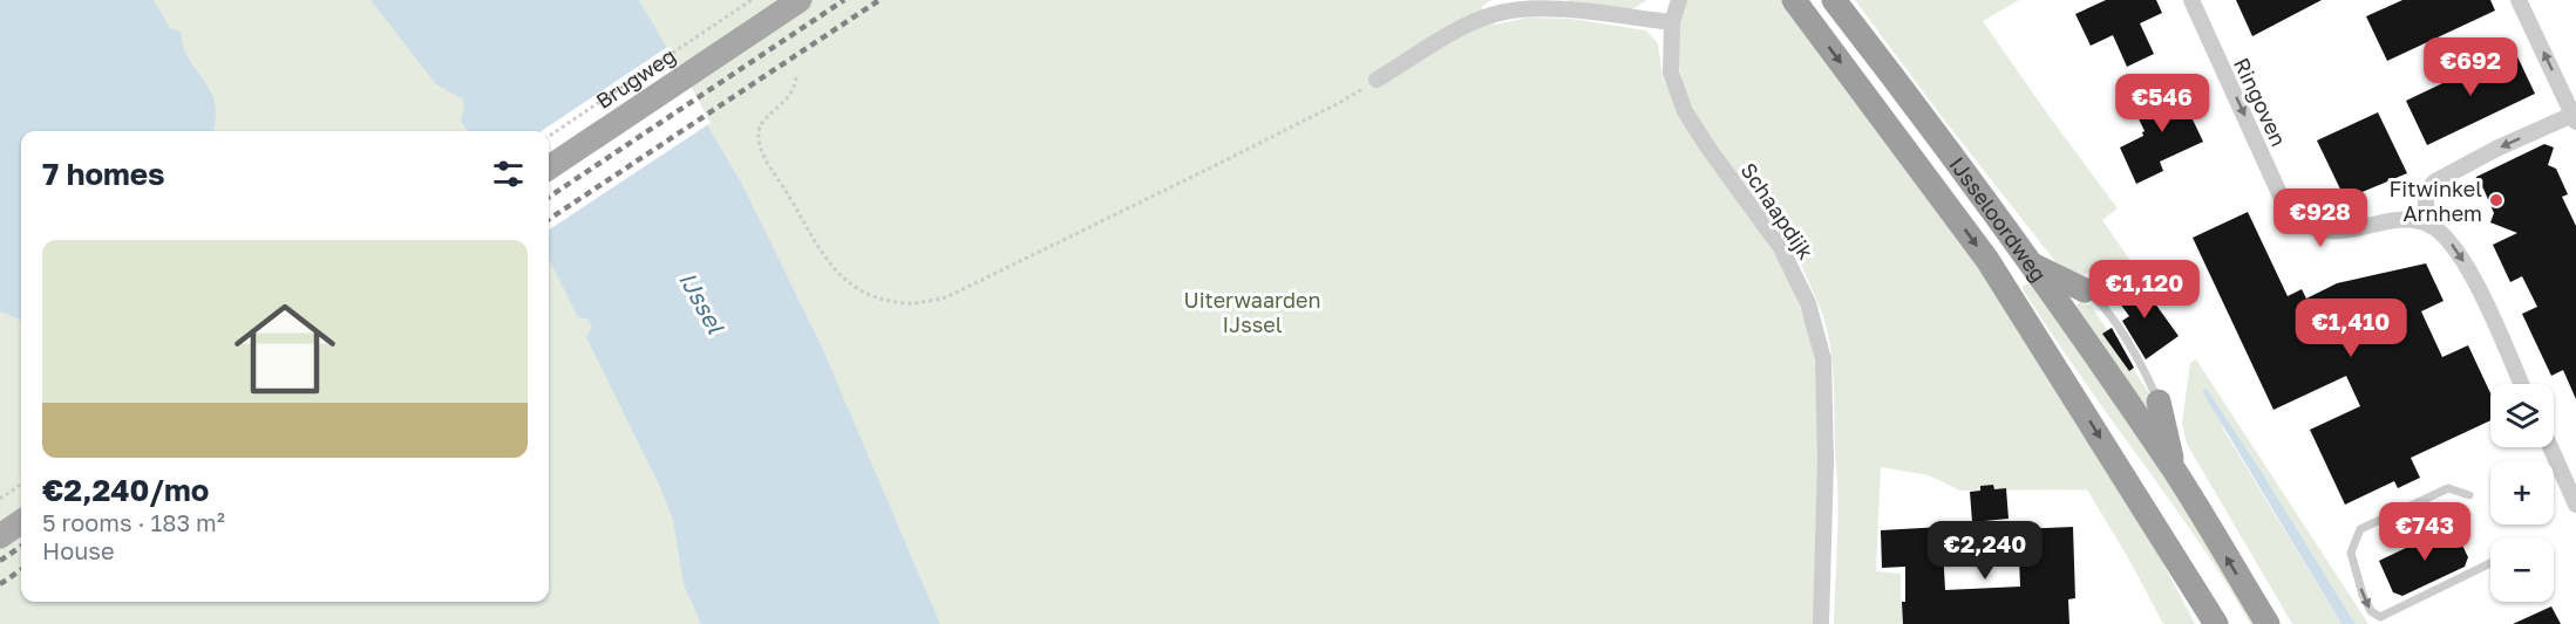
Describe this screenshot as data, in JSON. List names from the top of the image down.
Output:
{
  "streets": {
    "highway": ["IJsseloordweg"],
    "main road": ["Brugweg"],
    "street": ["Ringoven", "Schaapdijk"]
  },
  "one_way": ["Ringoven"],
  "water": ["IJssel"],
  "parks": ["Uiterwaarden IJssel"],
  "places": ["Fitwinkel Arnhem"],
  "page": {
    "price": [
      "€692",
      "€546",
      "€928",
      "€1,120",
      "€1,410",
      "€743",
      "€2,240"
    ],
    "heading": "7 homes",
    "list": [
      {
        "name": "€2,240/mo",
        "note": "5 rooms · 183 m² · House"
      }
    ],
    "map_buttons": ["+", "−"]
  }
}
